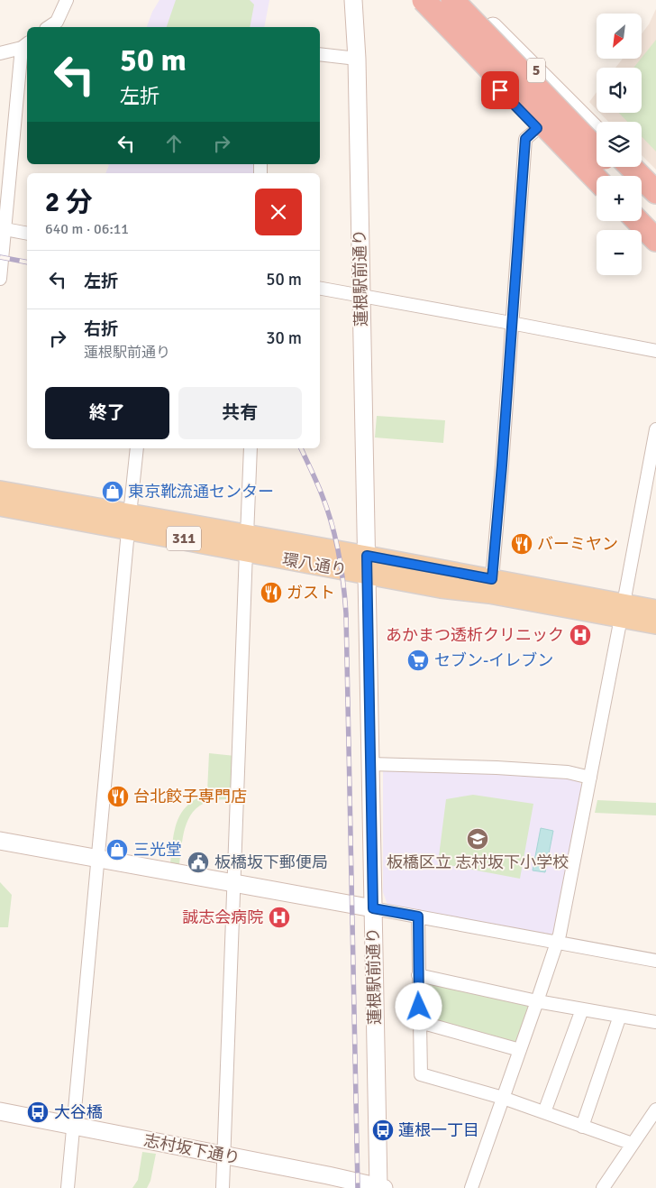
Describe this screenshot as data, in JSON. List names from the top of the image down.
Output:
{
  "streets": {
    "highway": ["5"],
    "main road": ["311", "環八通り"],
    "street": ["蓮根駅前通り", "志村坂下通り"]
  },
  "crossings": [
    ["蓮根駅前通り", "環八通り"],
    ["蓮根駅前通り", "志村坂下通り"]
  ],
  "places": {
    "shop": ["東京靴流通センター", "三光堂"],
    "restaurant": ["バーミヤン", "ガスト", "台北餃子専門店"],
    "hospital": ["あかまつ透析クリニック", "誠志会病院"],
    "supermarket": ["セブン-イレブン"],
    "school or university": ["板橋区立 志村坂下小学校"],
    "public building": ["板橋坂下郵便局"],
    "bus stop": ["大谷橋", "蓮根一丁目"]
  },
  "north": "bottom left",
  "page": {
    "map_buttons": ["+", "−"],
    "turn": ["50 m", "左折"],
    "heading": ["2 分", "640 m · 06:11"],
    "list": [
      {
        "name": "左折",
        "value": "50 m"
      },
      {
        "name": "右折",
        "note": "蓮根駅前通り",
        "value": "30 m"
      }
    ],
    "buttons": ["終了", "共有"]
  }
}
